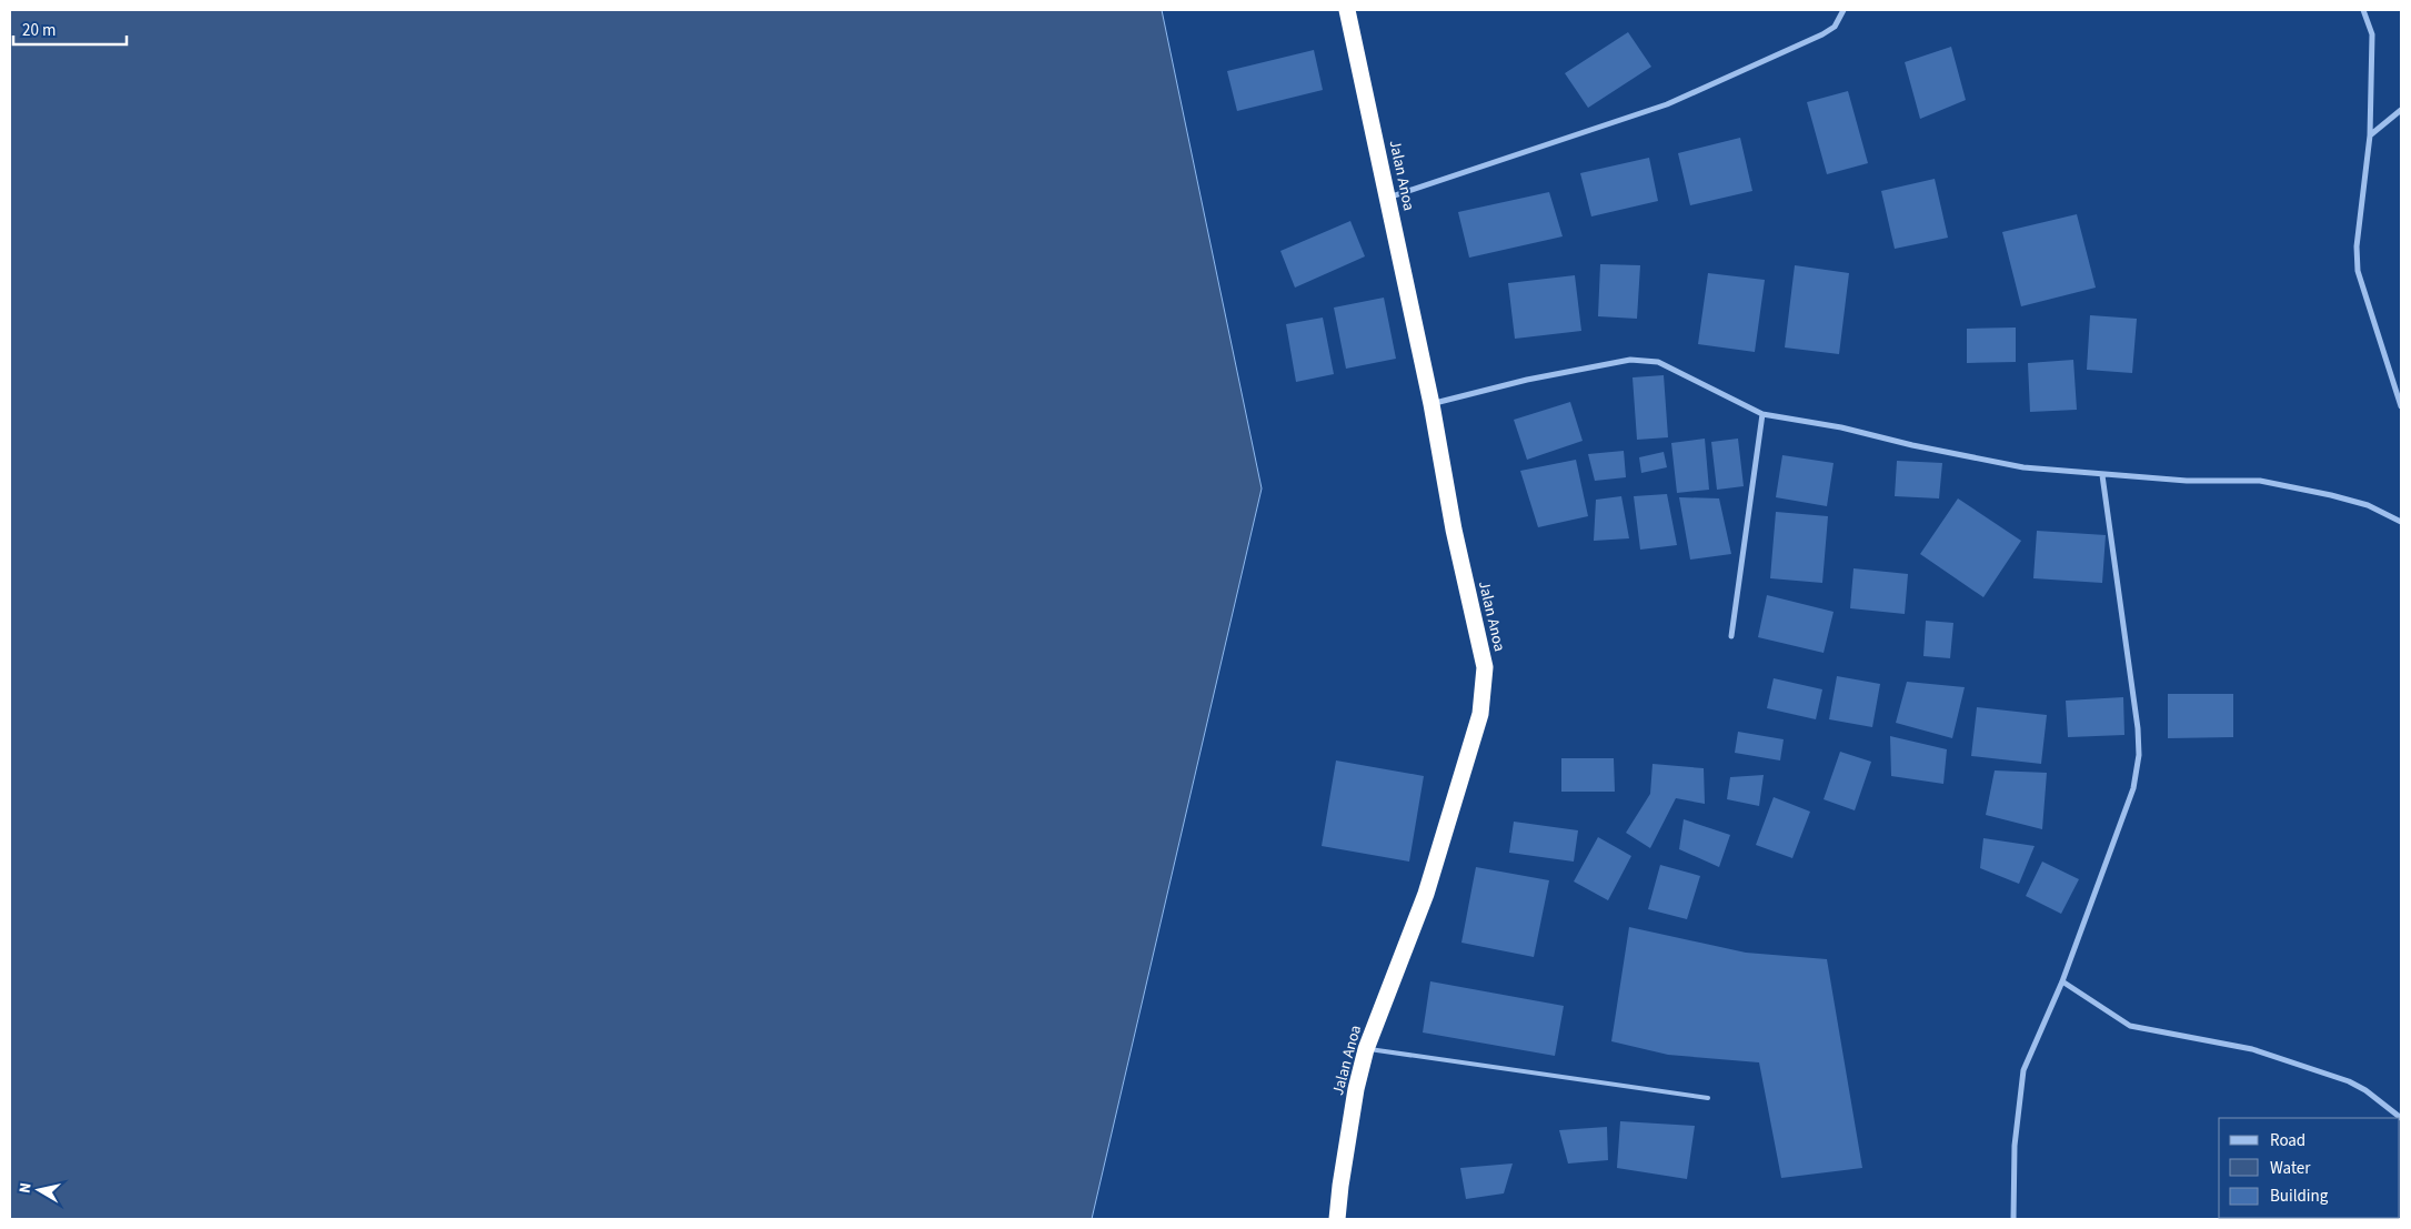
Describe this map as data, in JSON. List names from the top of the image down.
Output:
{
  "streets": {
    "highway": ["Jalan Anoa"]
  },
  "legend": ["Road", "Water", "Building"],
  "scale_bar": "20 m",
  "north": "left"
}
